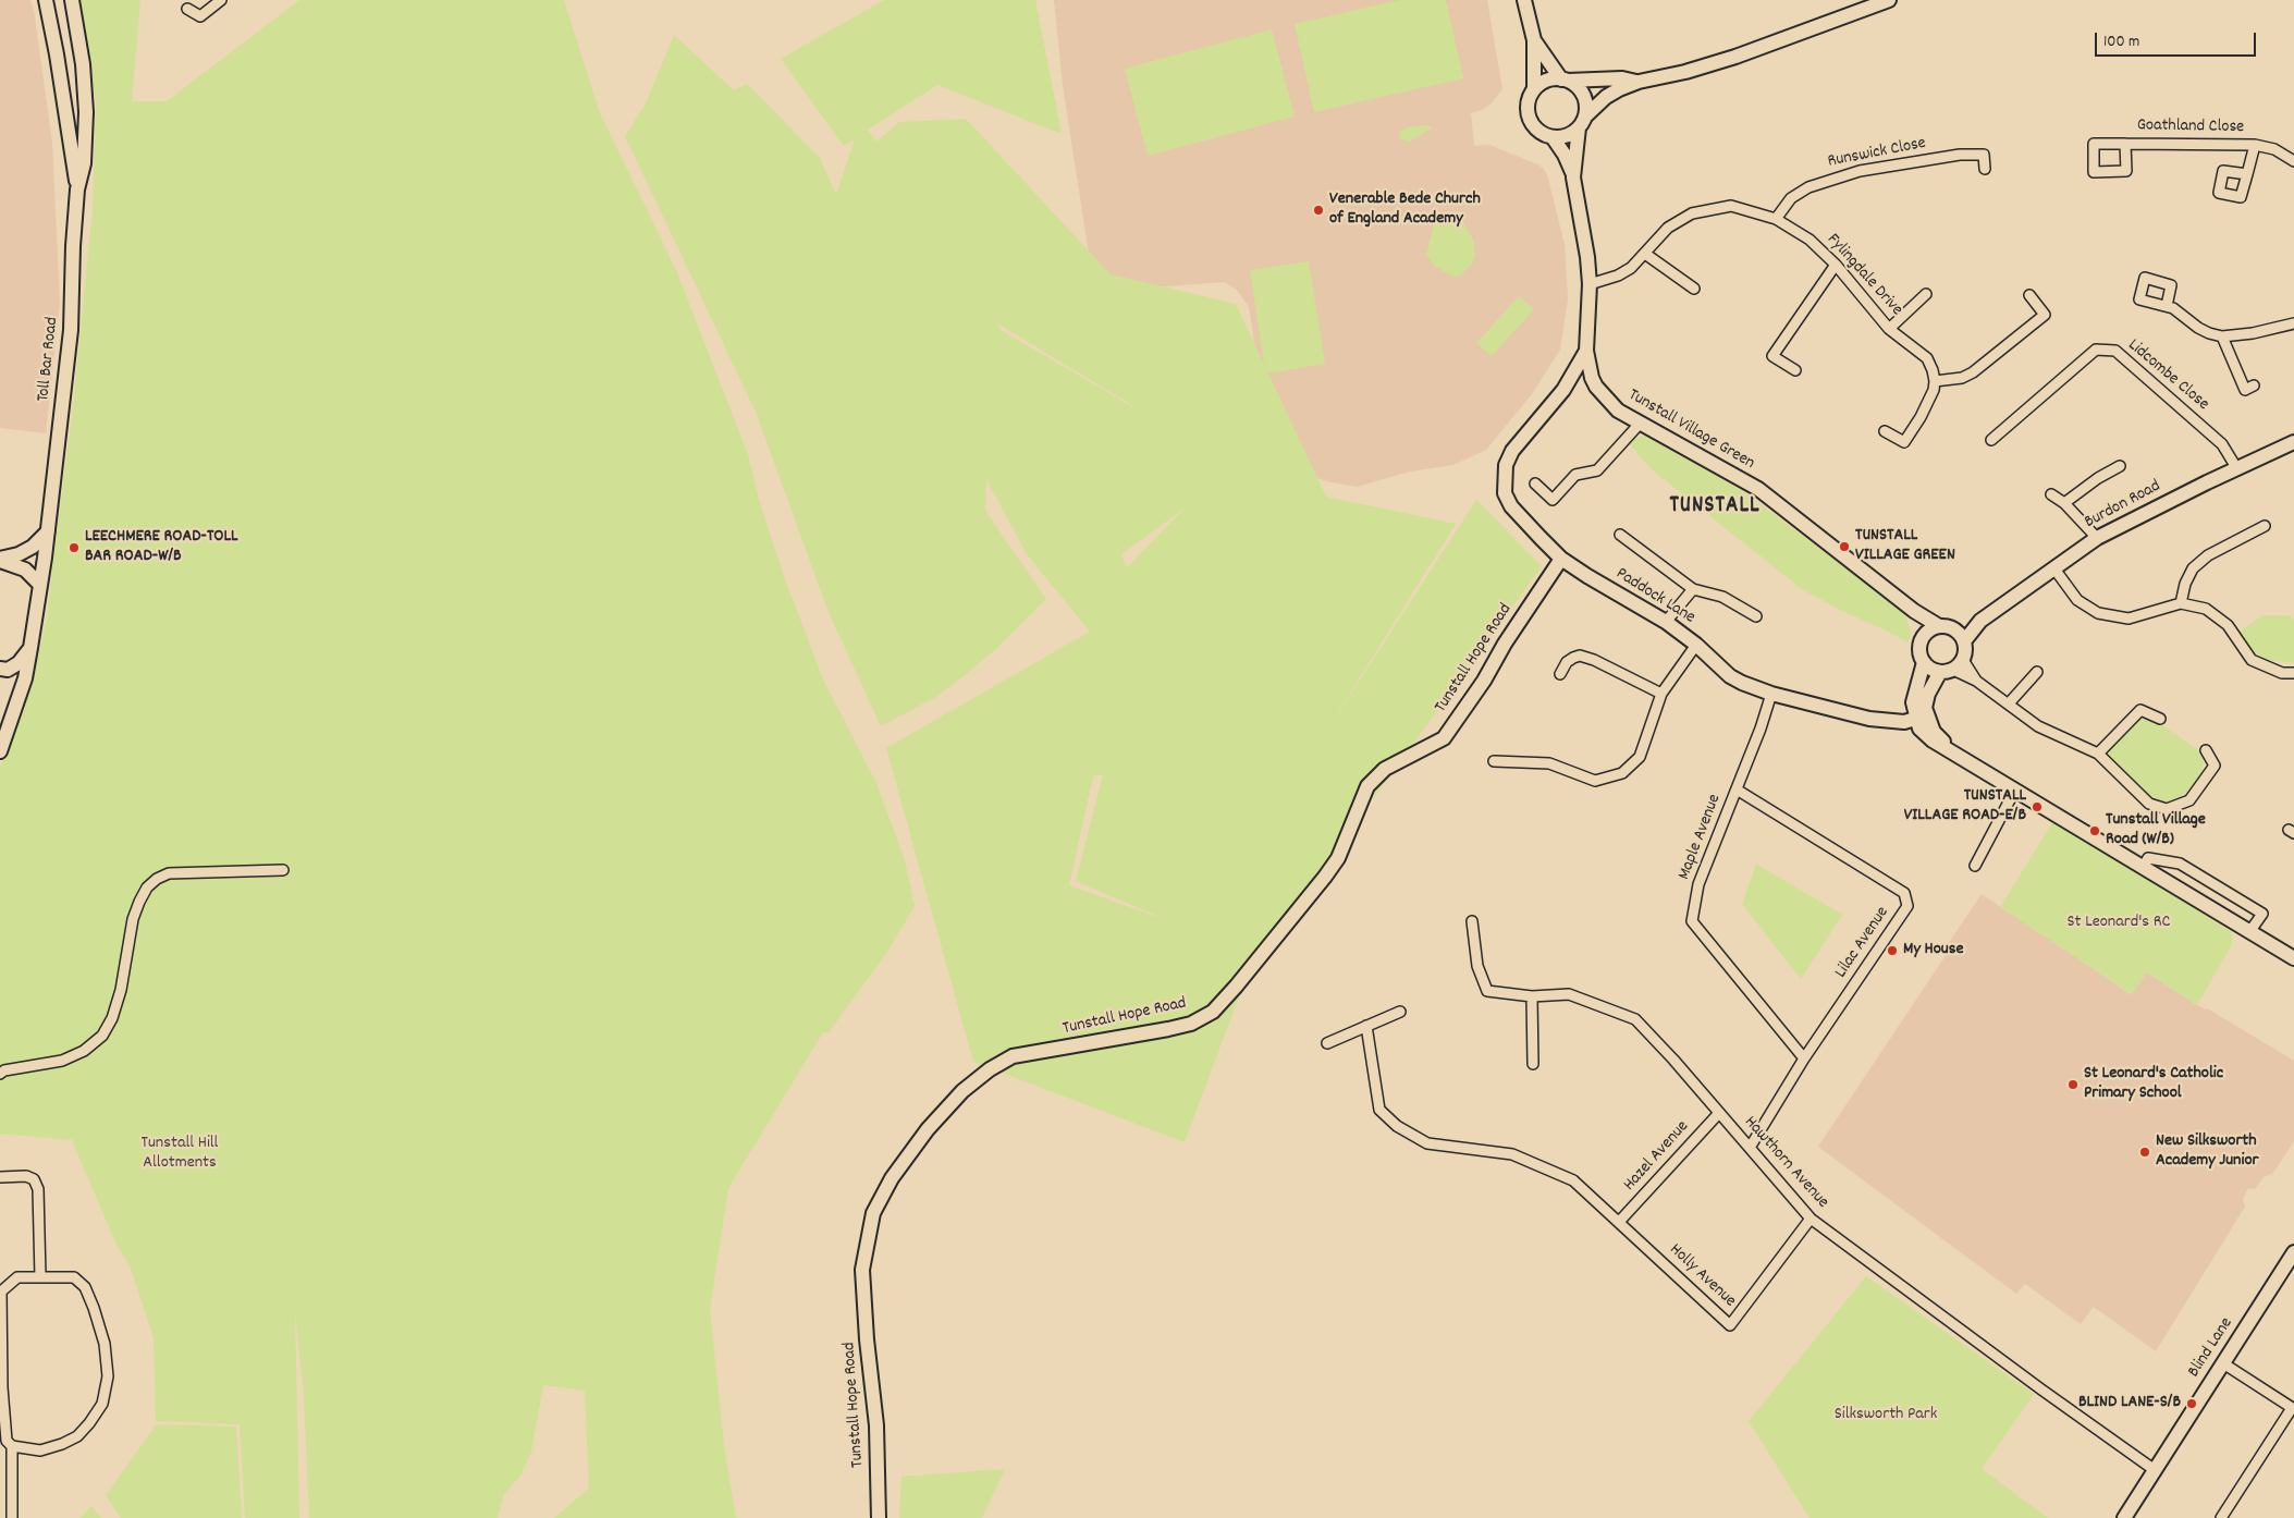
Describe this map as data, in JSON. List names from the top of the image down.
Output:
{
  "streets": {
    "street": [
      "Goathland Close",
      "Runswick Close",
      "Fylingdale Drive",
      "Toll Bar Road",
      "Lidcombe Close",
      "Tunstall Village Green",
      "Burdon Road",
      "Paddock Lane",
      "Tunstall Hope Road",
      "Maple Avenue",
      "Lilac Avenue",
      "Hazel Avenue",
      "Hawthorn Avenue",
      "Holly Avenue",
      "Blind Lane"
    ]
  },
  "crossings": [
    ["Runswick Close", "Fylingdale Drive"],
    ["Fylingdale Drive", "Tunstall Village Green"],
    ["Lidcombe Close", "Burdon Road"],
    ["Tunstall Village Green", "Burdon Road"],
    ["Tunstall Village Green", "Paddock Lane"],
    ["Paddock Lane", "Tunstall Hope Road"],
    ["Paddock Lane", "Maple Avenue"],
    ["Maple Avenue", "Lilac Avenue"],
    ["Lilac Avenue", "Hawthorn Avenue"],
    ["Hazel Avenue", "Hawthorn Avenue"],
    ["Hazel Avenue", "Holly Avenue"],
    ["Hawthorn Avenue", "Holly Avenue"],
    ["Hawthorn Avenue", "Blind Lane"]
  ],
  "districts": ["TUNSTALL"],
  "parks": ["St Leonard's RC", "Tunstall Hill Allotments", "Silksworth Park"],
  "places": [
    "Venerable Bede Church of England Academy",
    "TUNSTALL VILLAGE GREEN",
    "LEECHMERE ROAD-TOLL BAR ROAD-W/B",
    "TUNSTALL VILLAGE ROAD-E/B",
    "Tunstall Village Road (W/B)",
    "My House",
    "St Leonard's Catholic Primary School",
    "New Silksworth Academy Junior",
    "BLIND LANE-S/B"
  ],
  "scale_bar": "100 m"
}
